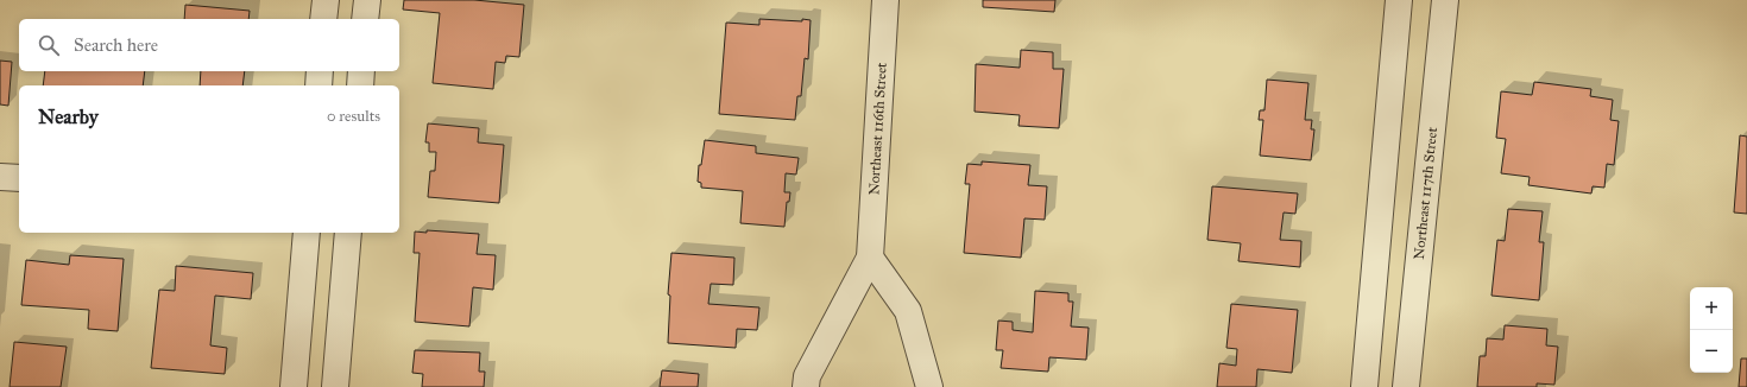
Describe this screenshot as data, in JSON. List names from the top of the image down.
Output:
{
  "streets": {
    "street": ["Northeast 116th Street", "Northeast 117th Street"]
  },
  "page": {
    "search": "Search here",
    "heading": ["Nearby", "0 results"],
    "map_buttons": ["+", "−"]
  }
}
